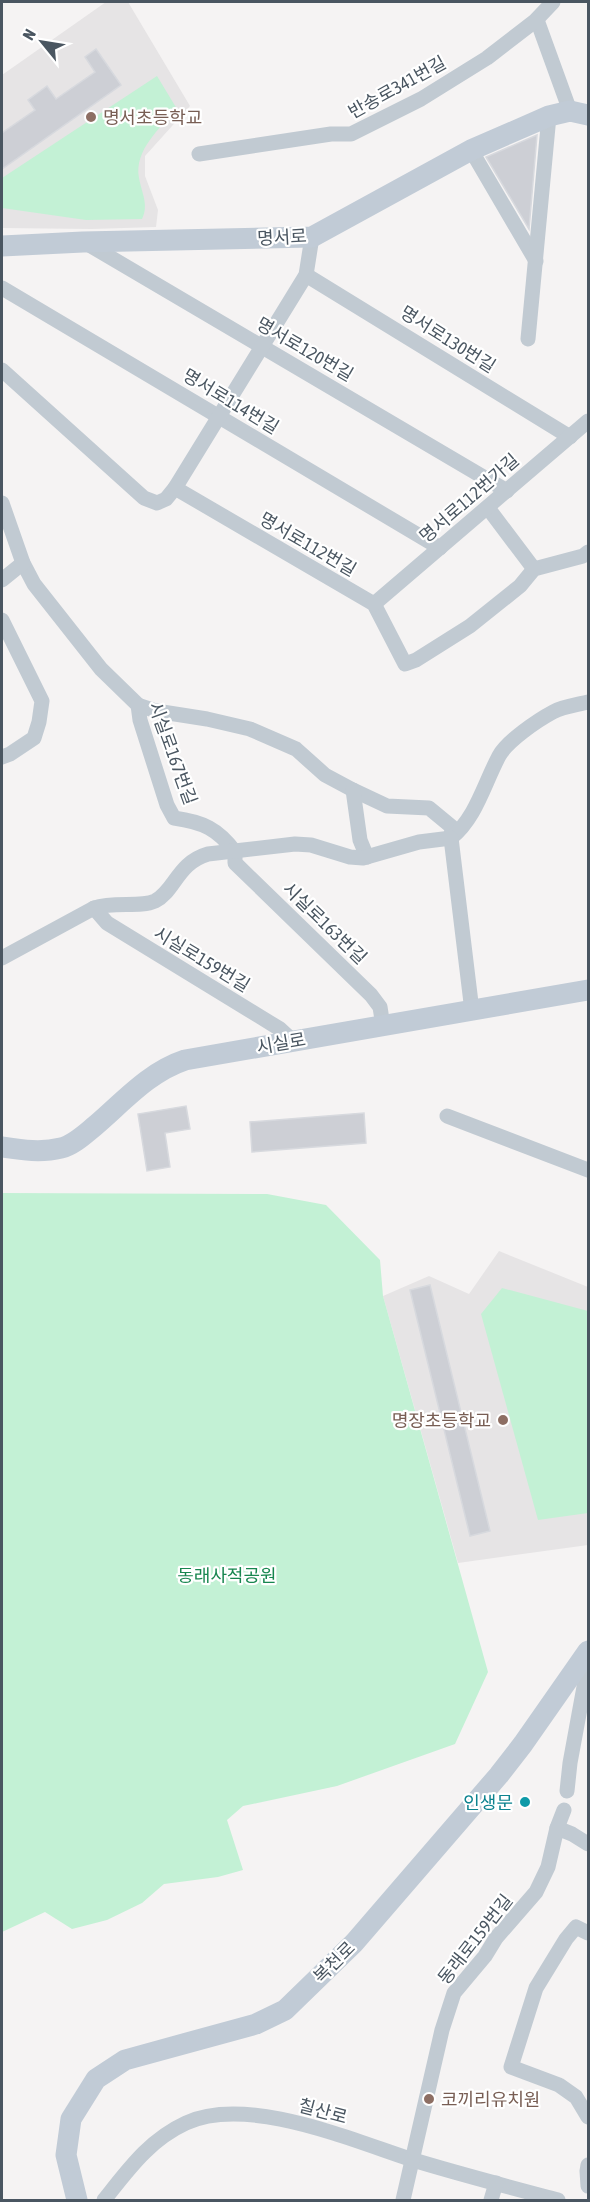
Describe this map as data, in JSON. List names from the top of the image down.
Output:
{
  "streets": {
    "street": [
      "반송로341번길",
      "명서로",
      "명서로130번길",
      "명서로120번길",
      "명서로114번길",
      "명서로112번가길",
      "명서로112번길",
      "시실로167번길",
      "시실로163번길",
      "시실로159번길",
      "시실로",
      "동래로159번길",
      "복천로",
      "칠산로"
    ]
  },
  "crossings": [
    ["명서로", "명서로120번길"],
    ["명서로130번길", "명서로112번가길"],
    ["명서로120번길", "명서로112번가길"],
    ["명서로114번길", "명서로112번가길"],
    ["명서로112번가길", "명서로112번길"],
    ["시실로167번길", "시실로163번길"],
    ["시실로163번길", "시실로"],
    ["시실로159번길", "시실로"],
    ["동래로159번길", "칠산로"]
  ],
  "parks": ["동래사적공원"],
  "places": [
    "명서초등학교",
    "명장초등학교",
    "인생문",
    "코끼리유치원"
  ],
  "north": "top left"
}
